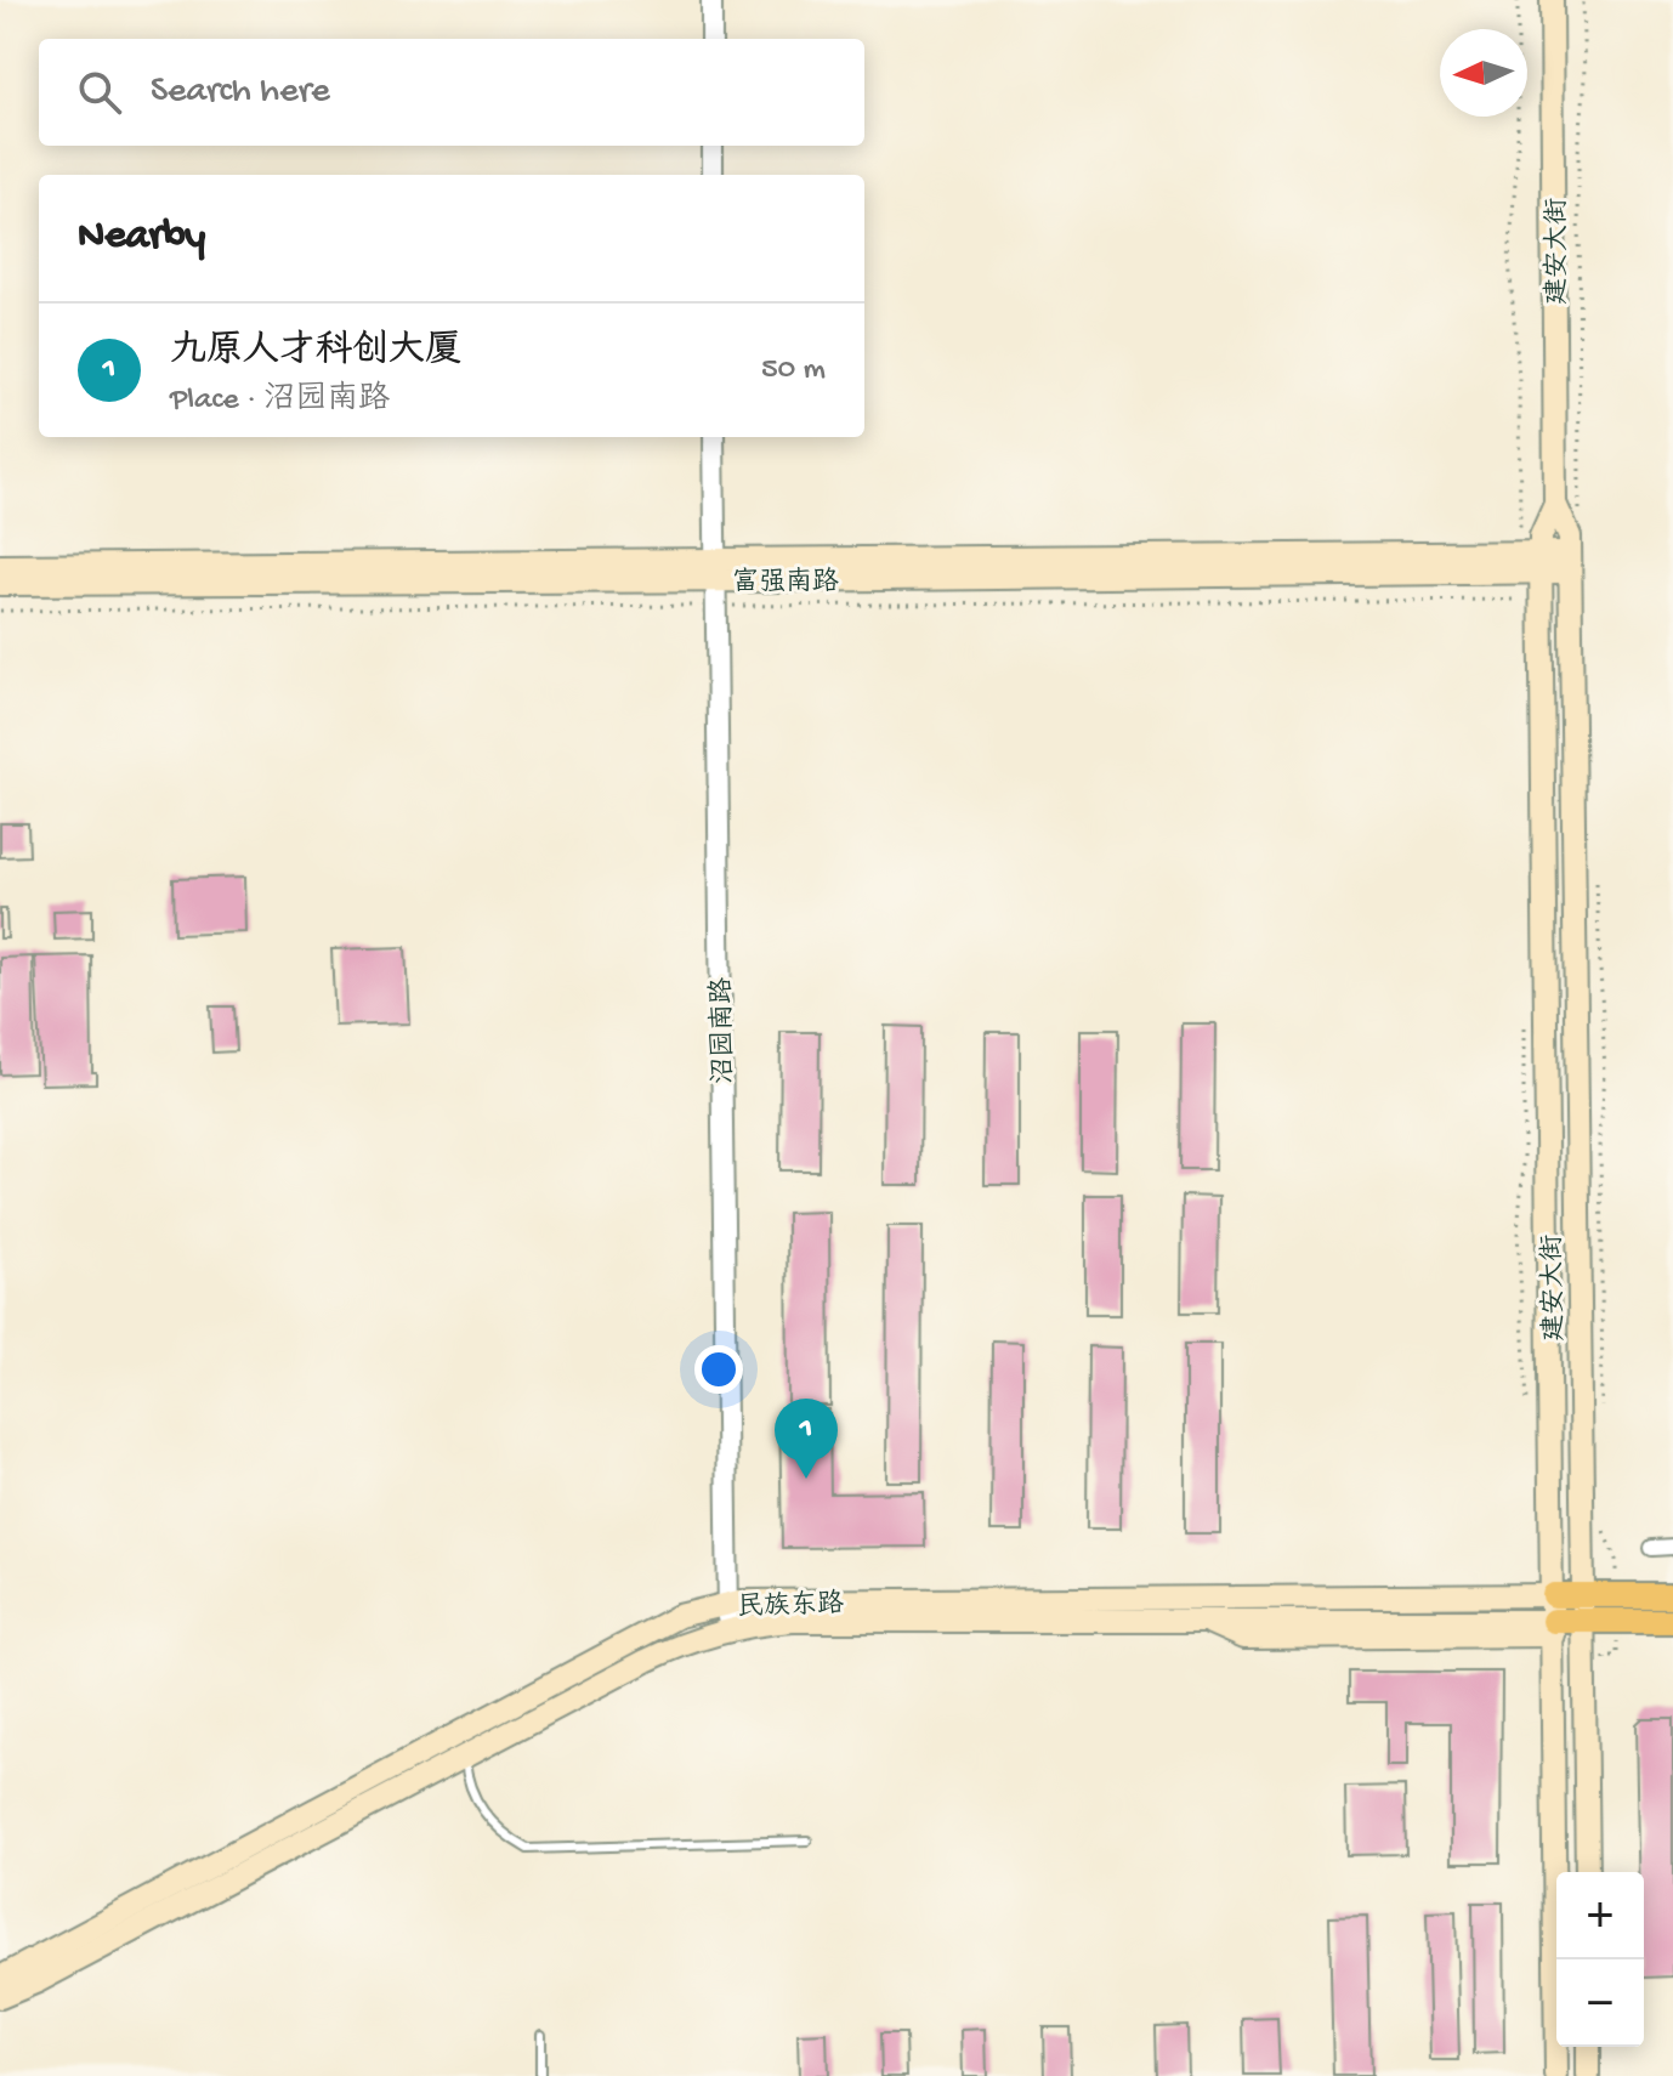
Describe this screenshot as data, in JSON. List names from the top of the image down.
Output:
{
  "streets": {
    "main road": ["建安大街", "富强南路", "民族东路"],
    "street": ["沼园南路"]
  },
  "crossings": [
    ["建安大街", "富强南路"],
    ["建安大街", "民族东路"],
    ["富强南路", "沼园南路"],
    ["沼园南路", "民族东路"]
  ],
  "north": "left",
  "page": {
    "search": "Search here",
    "heading": "Nearby",
    "list": [
      {
        "mark": "1",
        "name": "九原人才科创大厦",
        "note": "Place · 沼园南路",
        "value": "50 m"
      }
    ],
    "pins": "1",
    "map_buttons": ["+", "−"]
  }
}
